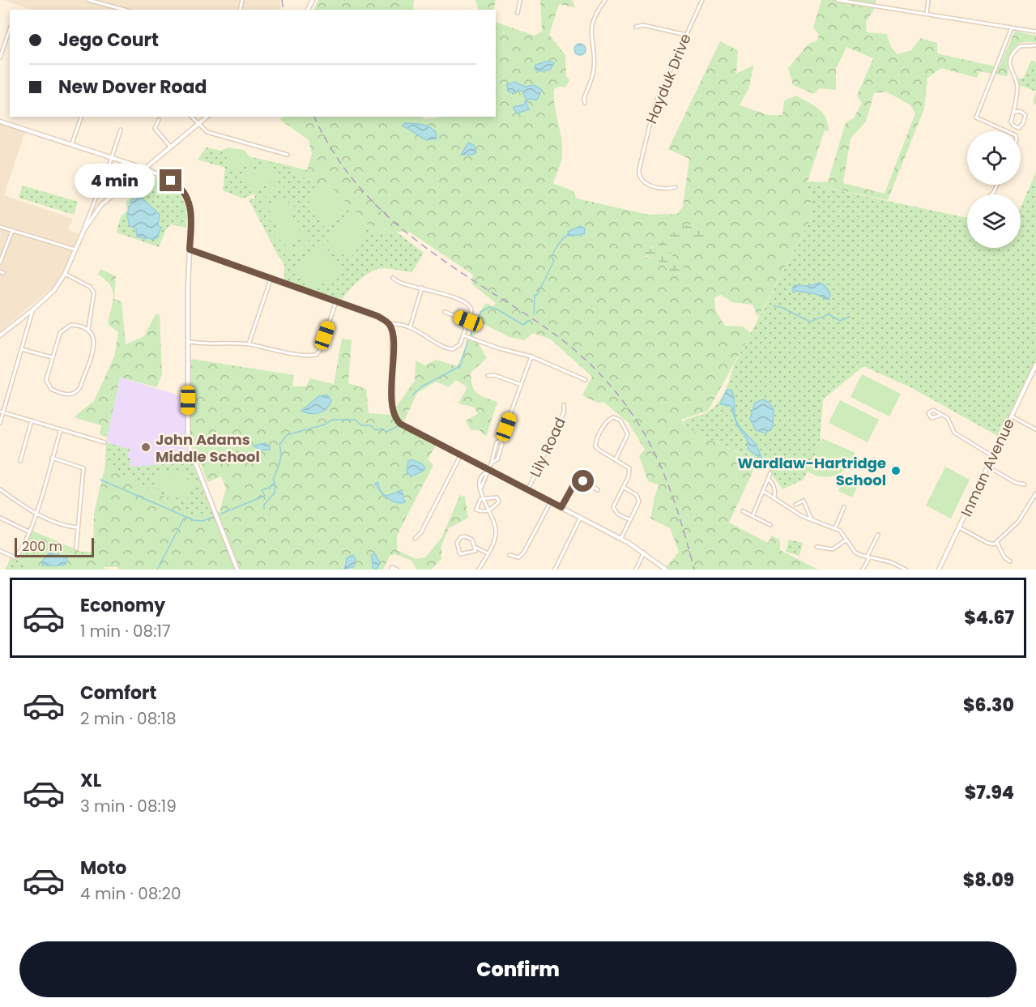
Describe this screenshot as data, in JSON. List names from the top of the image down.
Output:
{
  "streets": {
    "street": ["Hayduk Drive", "Lily Road", "Inman Avenue"]
  },
  "places": ["John Adams Middle School", "Wardlaw-Hartridge School"],
  "scale_bar": "200 m",
  "page": {
    "banner": ["Jego Court", "New Dover Road"],
    "bubble": "4 min",
    "scale": "200 m",
    "list": [
      {
        "name": "Economy",
        "note": "1 min · 08:17",
        "value": "$4.67"
      },
      {
        "name": "Comfort",
        "note": "2 min · 08:18",
        "value": "$6.30"
      },
      {
        "name": "XL",
        "note": "3 min · 08:19",
        "value": "$7.94"
      },
      {
        "name": "Moto",
        "note": "4 min · 08:20",
        "value": "$8.09"
      }
    ],
    "buttons": "Confirm"
  }
}
